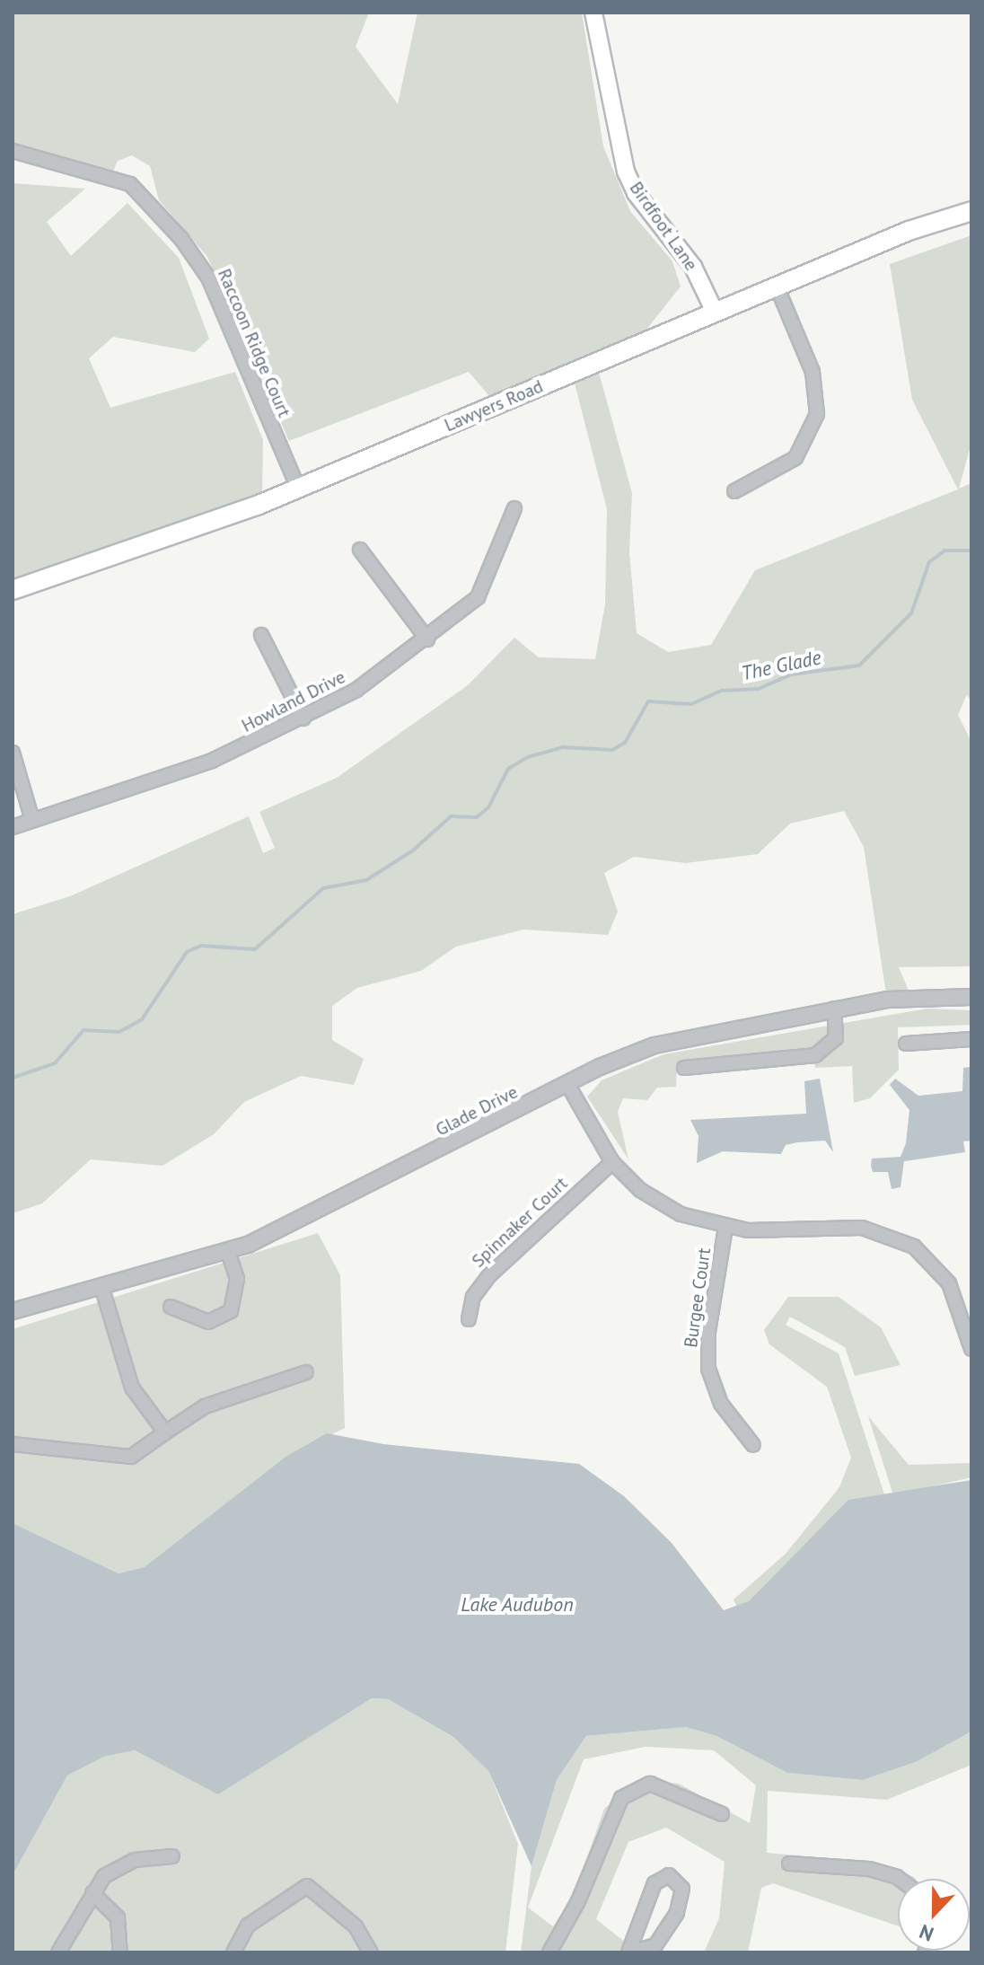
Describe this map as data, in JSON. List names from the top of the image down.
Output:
{
  "streets": {
    "main road": ["Birdfoot Lane", "Lawyers Road"],
    "street": [
      "Raccoon Ridge Court",
      "Howland Drive",
      "Glade Drive",
      "Spinnaker Court",
      "Burgee Court"
    ]
  },
  "crossings": [
    ["Birdfoot Lane", "Lawyers Road"],
    ["Raccoon Ridge Court", "Lawyers Road"]
  ],
  "water": ["The Glade", "Lake Audubon"],
  "north": "bottom"
}
